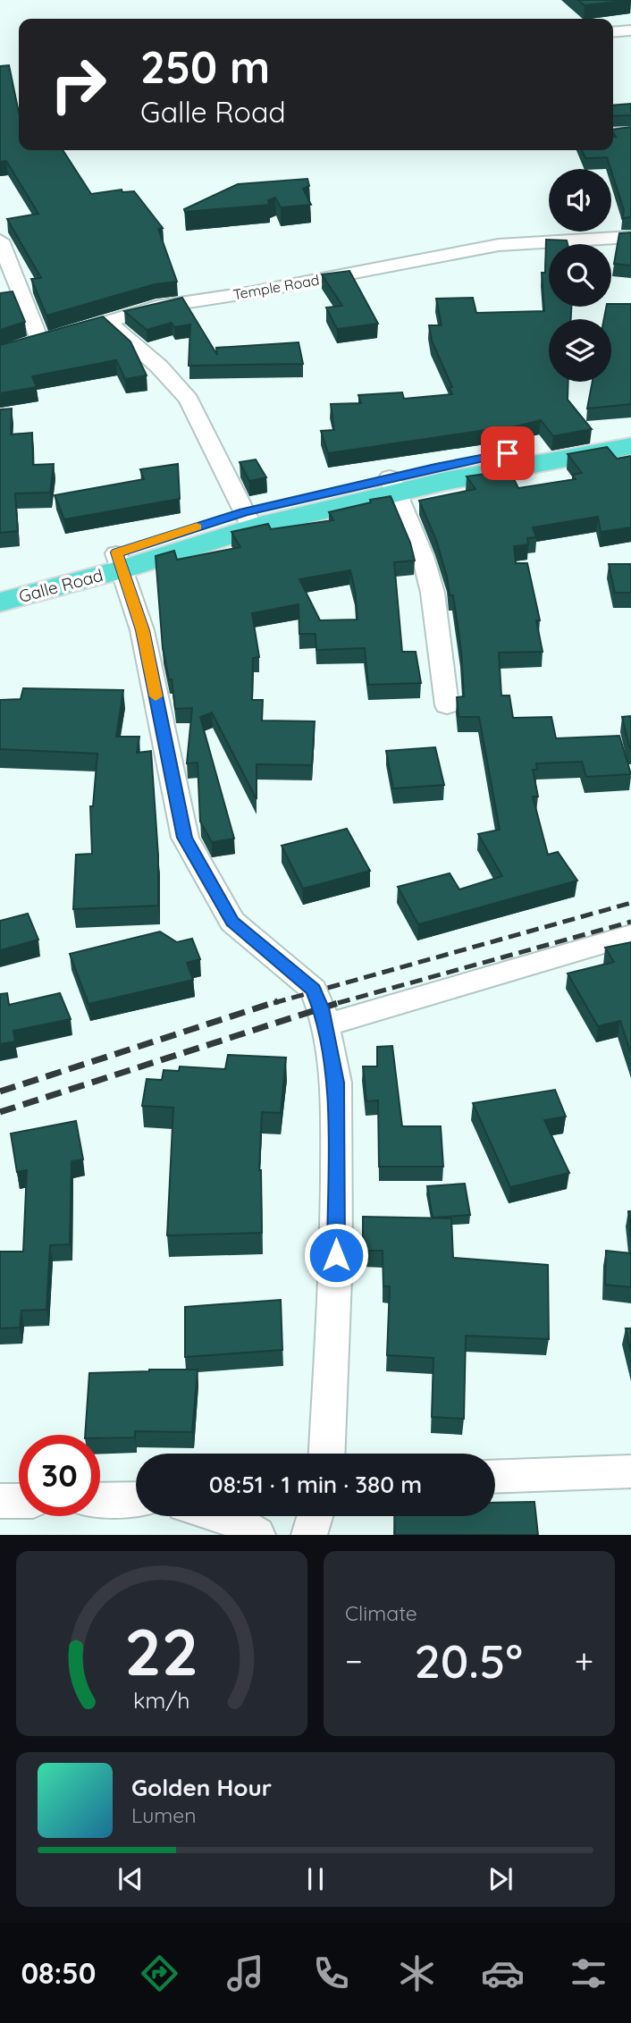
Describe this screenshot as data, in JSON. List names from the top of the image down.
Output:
{
  "streets": {
    "highway": ["Galle Road"],
    "street": ["Temple Road"]
  },
  "page": {
    "turn": ["250 m", "Galle Road"],
    "limit": "30",
    "trip": "08:51 · 1 min · 380 m",
    "tile": "Climate",
    "heat": ["−", "20.5°", "+"],
    "song": ["Golden Hour", "Lumen"],
    "tabs": "08:50",
    "gauge": ["22", "km/h"]
  }
}
